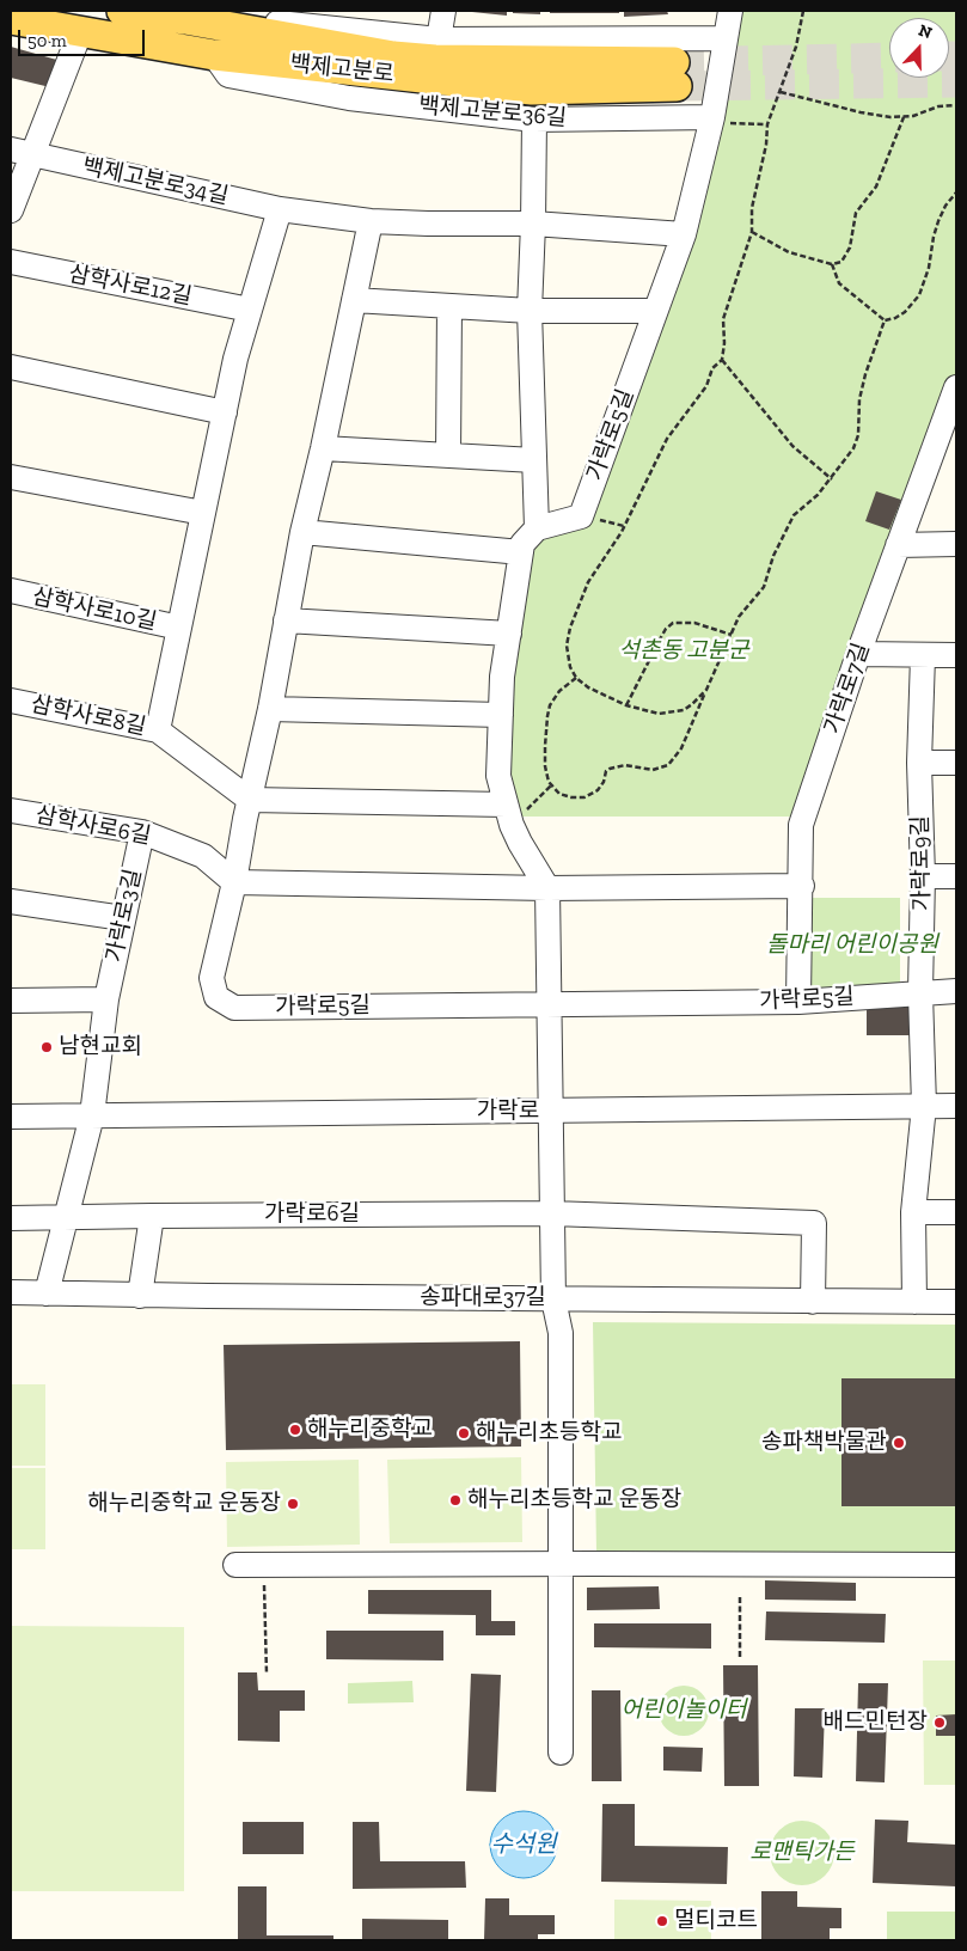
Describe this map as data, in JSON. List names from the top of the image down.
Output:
{
  "streets": {
    "main road": ["백제고분로"],
    "street": [
      "백제고분로36길",
      "백제고분로34길",
      "삼학사로12길",
      "가락로5길",
      "삼학사로10길",
      "가락로7길",
      "삼학사로8길",
      "삼학사로6길",
      "가락로9길",
      "가락로3길",
      "가락로",
      "가락로6길",
      "송파대로37길"
    ]
  },
  "crossings": [
    ["백제고분로", "백제고분로36길"],
    ["백제고분로36길", "가락로5길"],
    ["백제고분로34길", "가락로5길"],
    ["가락로5길", "가락로7길"],
    ["가락로5길", "삼학사로8길"],
    ["가락로5길", "삼학사로6길"],
    ["가락로5길", "가락로9길"],
    ["삼학사로6길", "가락로3길"],
    ["가락로9길", "가락로"],
    ["가락로3길", "가락로"],
    ["가락로6길", "송파대로37길"]
  ],
  "water": ["수석원"],
  "parks": [
    "석촌동 고분군",
    "돌마리 어린이공원",
    "어린이놀이터",
    "로맨틱가든"
  ],
  "places": [
    "남현교회",
    "해누리중학교",
    "해누리초등학교",
    "송파책박물관",
    "해누리초등학교 운동장",
    "해누리중학교 운동장",
    "배드민턴장",
    "멀티코트"
  ],
  "scale_bar": "50 m",
  "north": "top"
}
